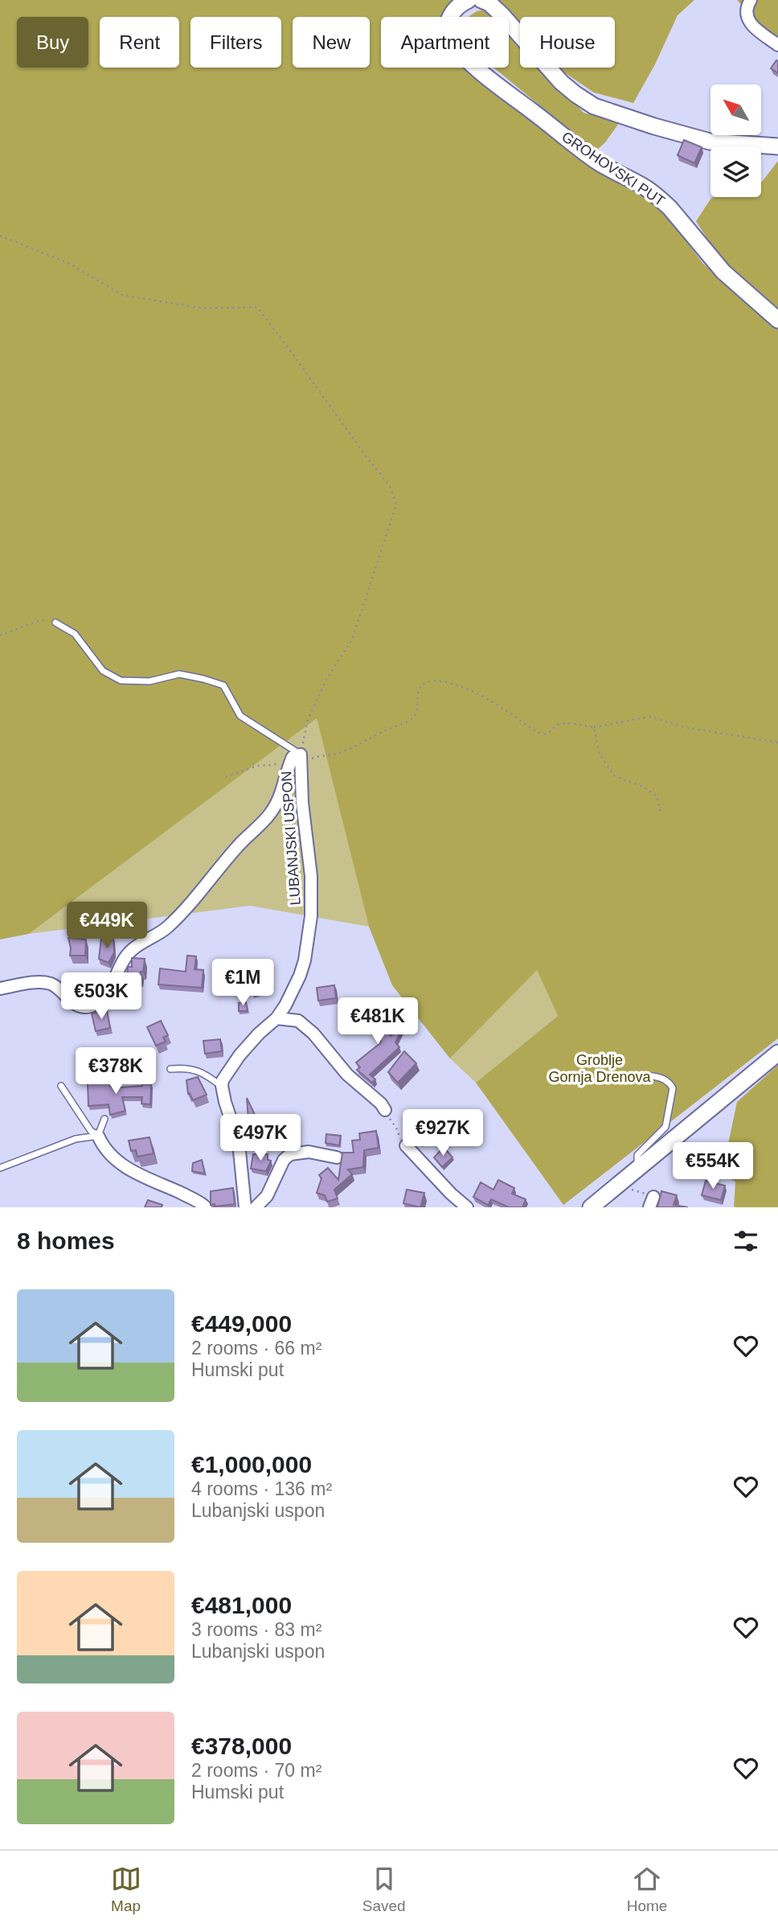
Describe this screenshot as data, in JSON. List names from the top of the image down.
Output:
{
  "streets": {
    "main road": ["GROHOVSKI PUT"],
    "street": ["LUBANJSKI USPON"]
  },
  "parks": ["Groblje Gornja Drenova"],
  "north": "top left",
  "page": {
    "chip": [
      "Buy",
      "Rent",
      "Filters",
      "New",
      "Apartment",
      "House"
    ],
    "price": [
      "€449K",
      "€1M",
      "€503K",
      "€481K",
      "€378K",
      "€927K",
      "€497K",
      "€554K"
    ],
    "heading": "8 homes",
    "list": [
      {
        "name": "€449,000",
        "note": "2 rooms · 66 m² · Humski put"
      },
      {
        "name": "€1,000,000",
        "note": "4 rooms · 136 m² · Lubanjski uspon"
      },
      {
        "name": "€481,000",
        "note": "3 rooms · 83 m² · Lubanjski uspon"
      },
      {
        "name": "€378,000",
        "note": "2 rooms · 70 m² · Humski put"
      }
    ],
    "tabs": ["Map", "Saved", "Home"]
  }
}
